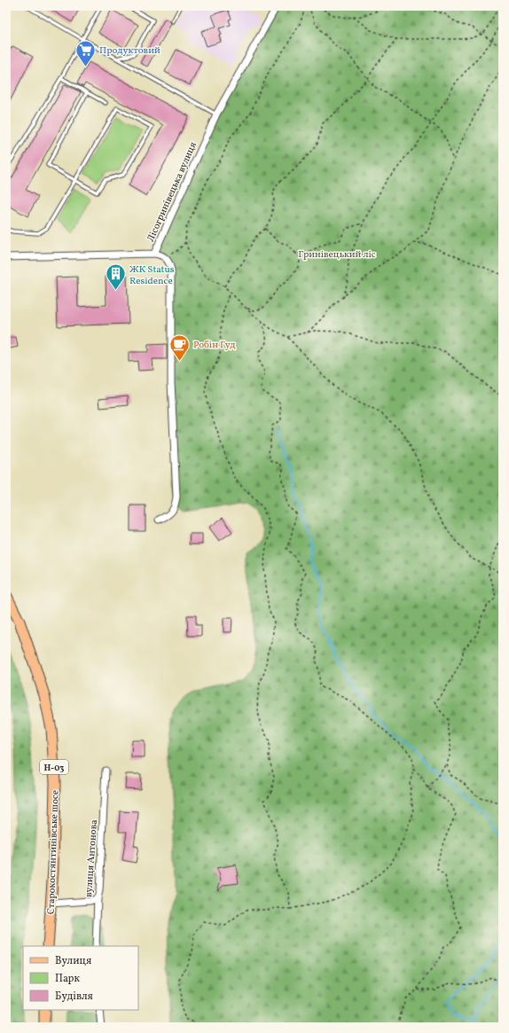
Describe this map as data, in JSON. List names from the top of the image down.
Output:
{
  "streets": {
    "main road": ["Н-03", "Старокостянтинівське шосе"],
    "street": ["Лісогринівецька вулиця", "вулиця Антонова"]
  },
  "parks": ["Гринівецький ліс"],
  "places": {
    "supermarket": ["Продуктовий"],
    "building": ["ЖК Status Residence"],
    "cafe": ["Робін Гуд"]
  },
  "legend": ["Вулиця", "Парк", "Будівля"]
}
